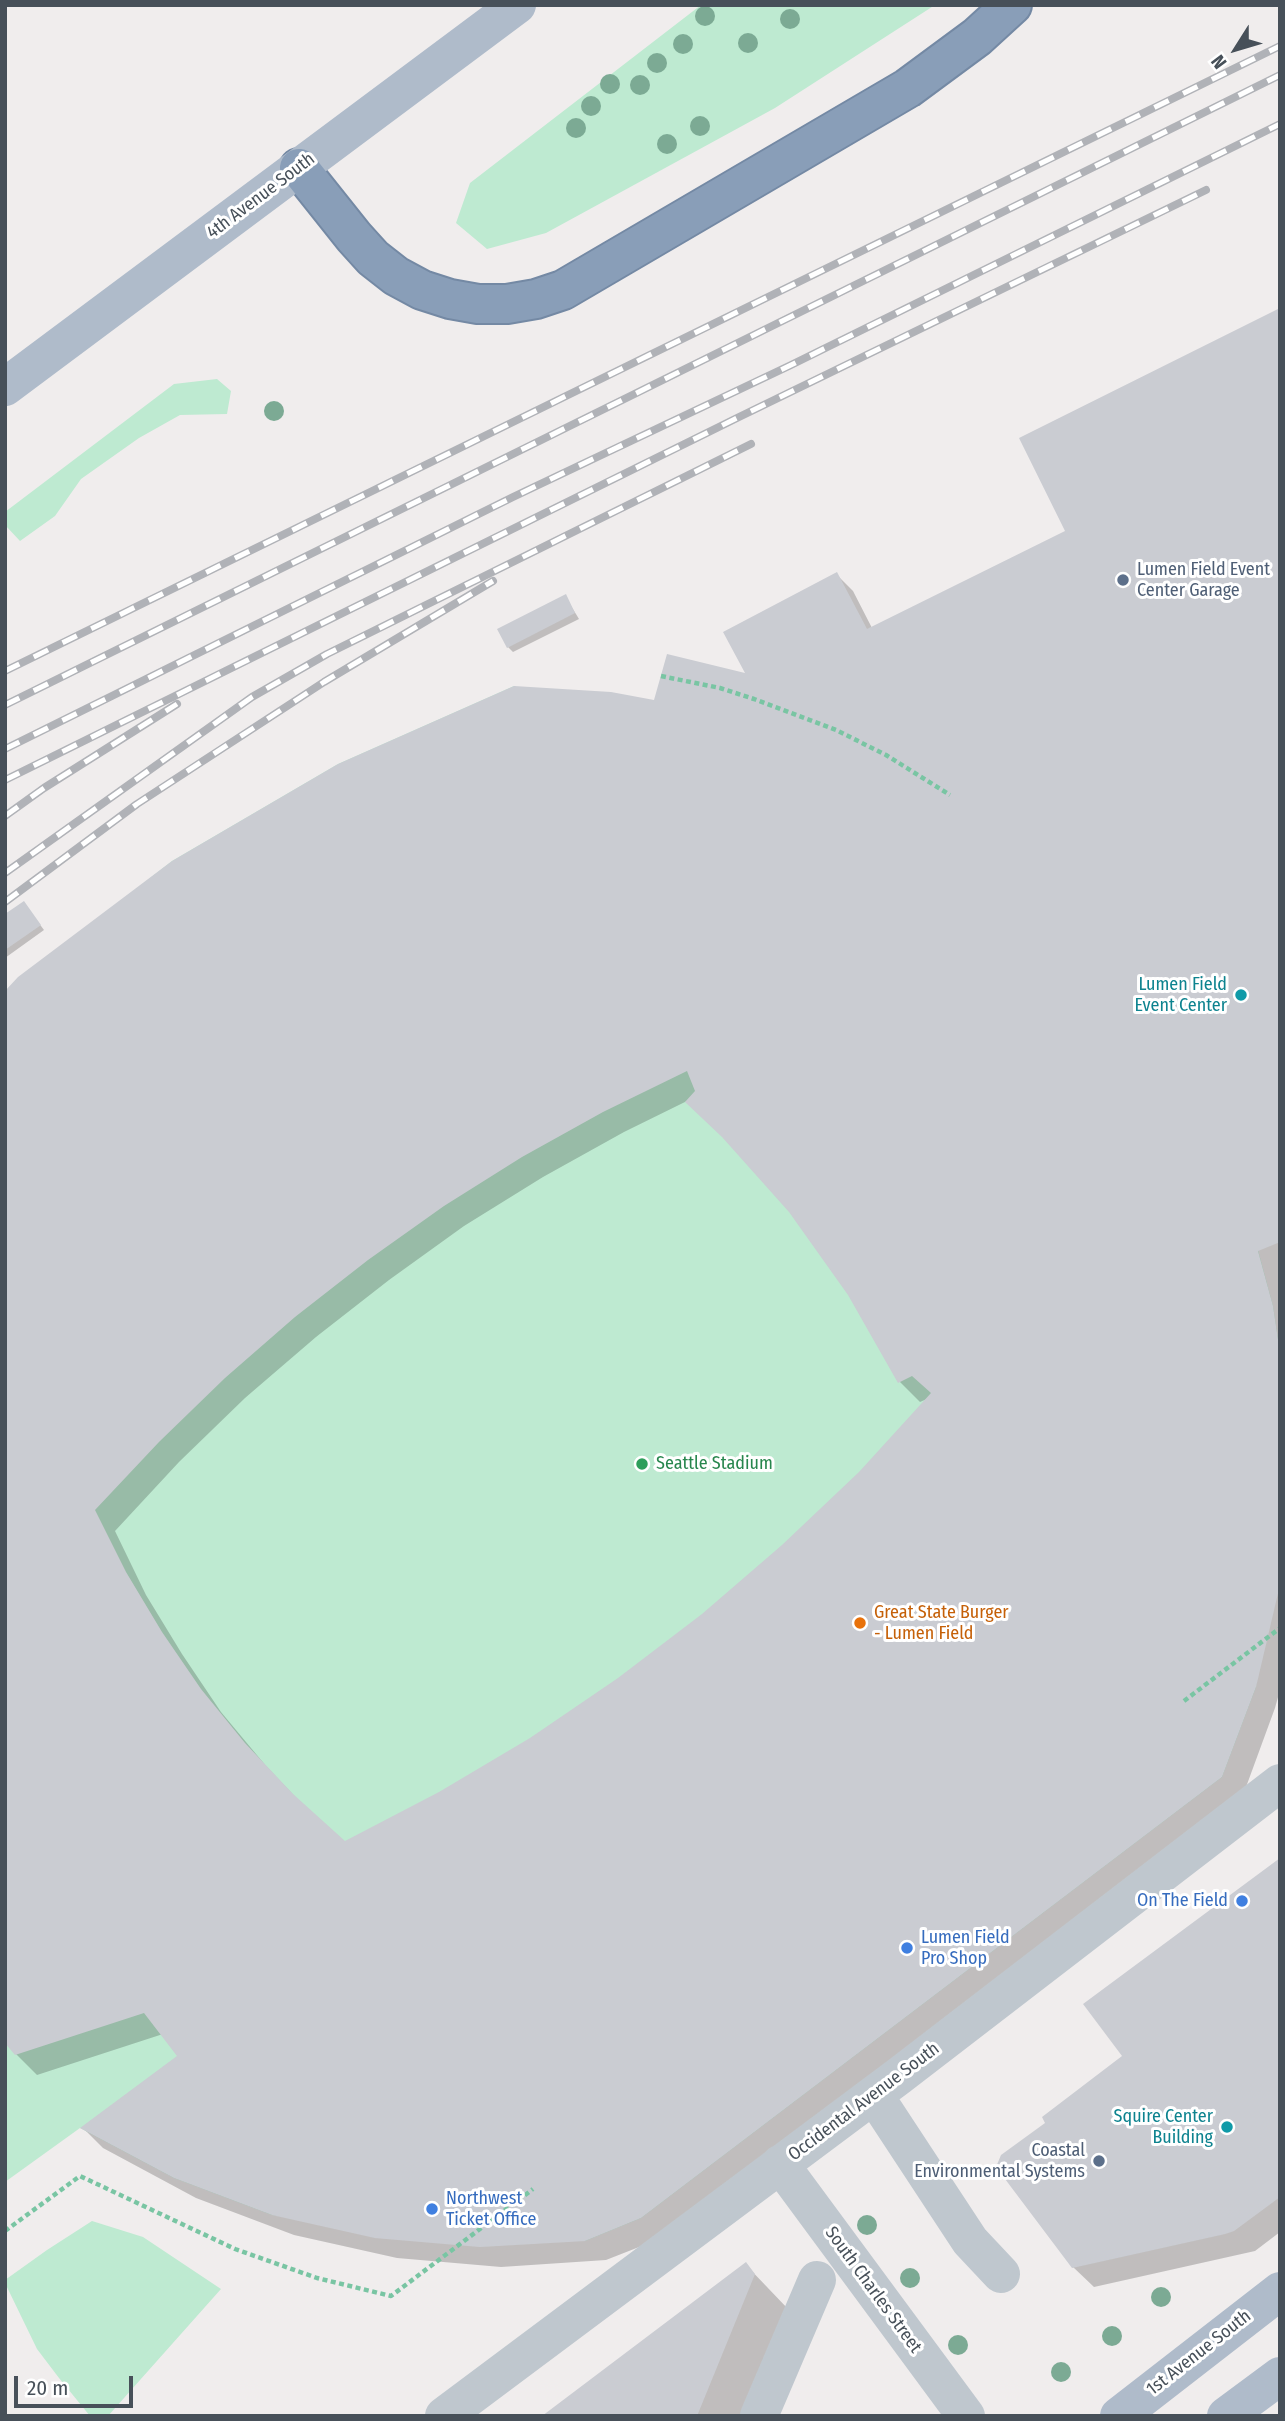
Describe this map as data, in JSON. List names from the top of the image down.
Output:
{
  "streets": {
    "main road": ["4th Avenue South", "1st Avenue South"],
    "street": ["Occidental Avenue South", "South Charles Street"]
  },
  "crossings": [
    ["Occidental Avenue South", "South Charles Street"]
  ],
  "places": [
    "Lumen Field Event Center Garage",
    "Lumen Field Event Center",
    "Seattle Stadium",
    "Great State Burger - Lumen Field",
    "On The Field",
    "Lumen Field Pro Shop",
    "Squire Center Building",
    "Coastal Environmental Systems",
    "Northwest Ticket Office"
  ],
  "scale_bar": "20 m",
  "north": "bottom left"
}
